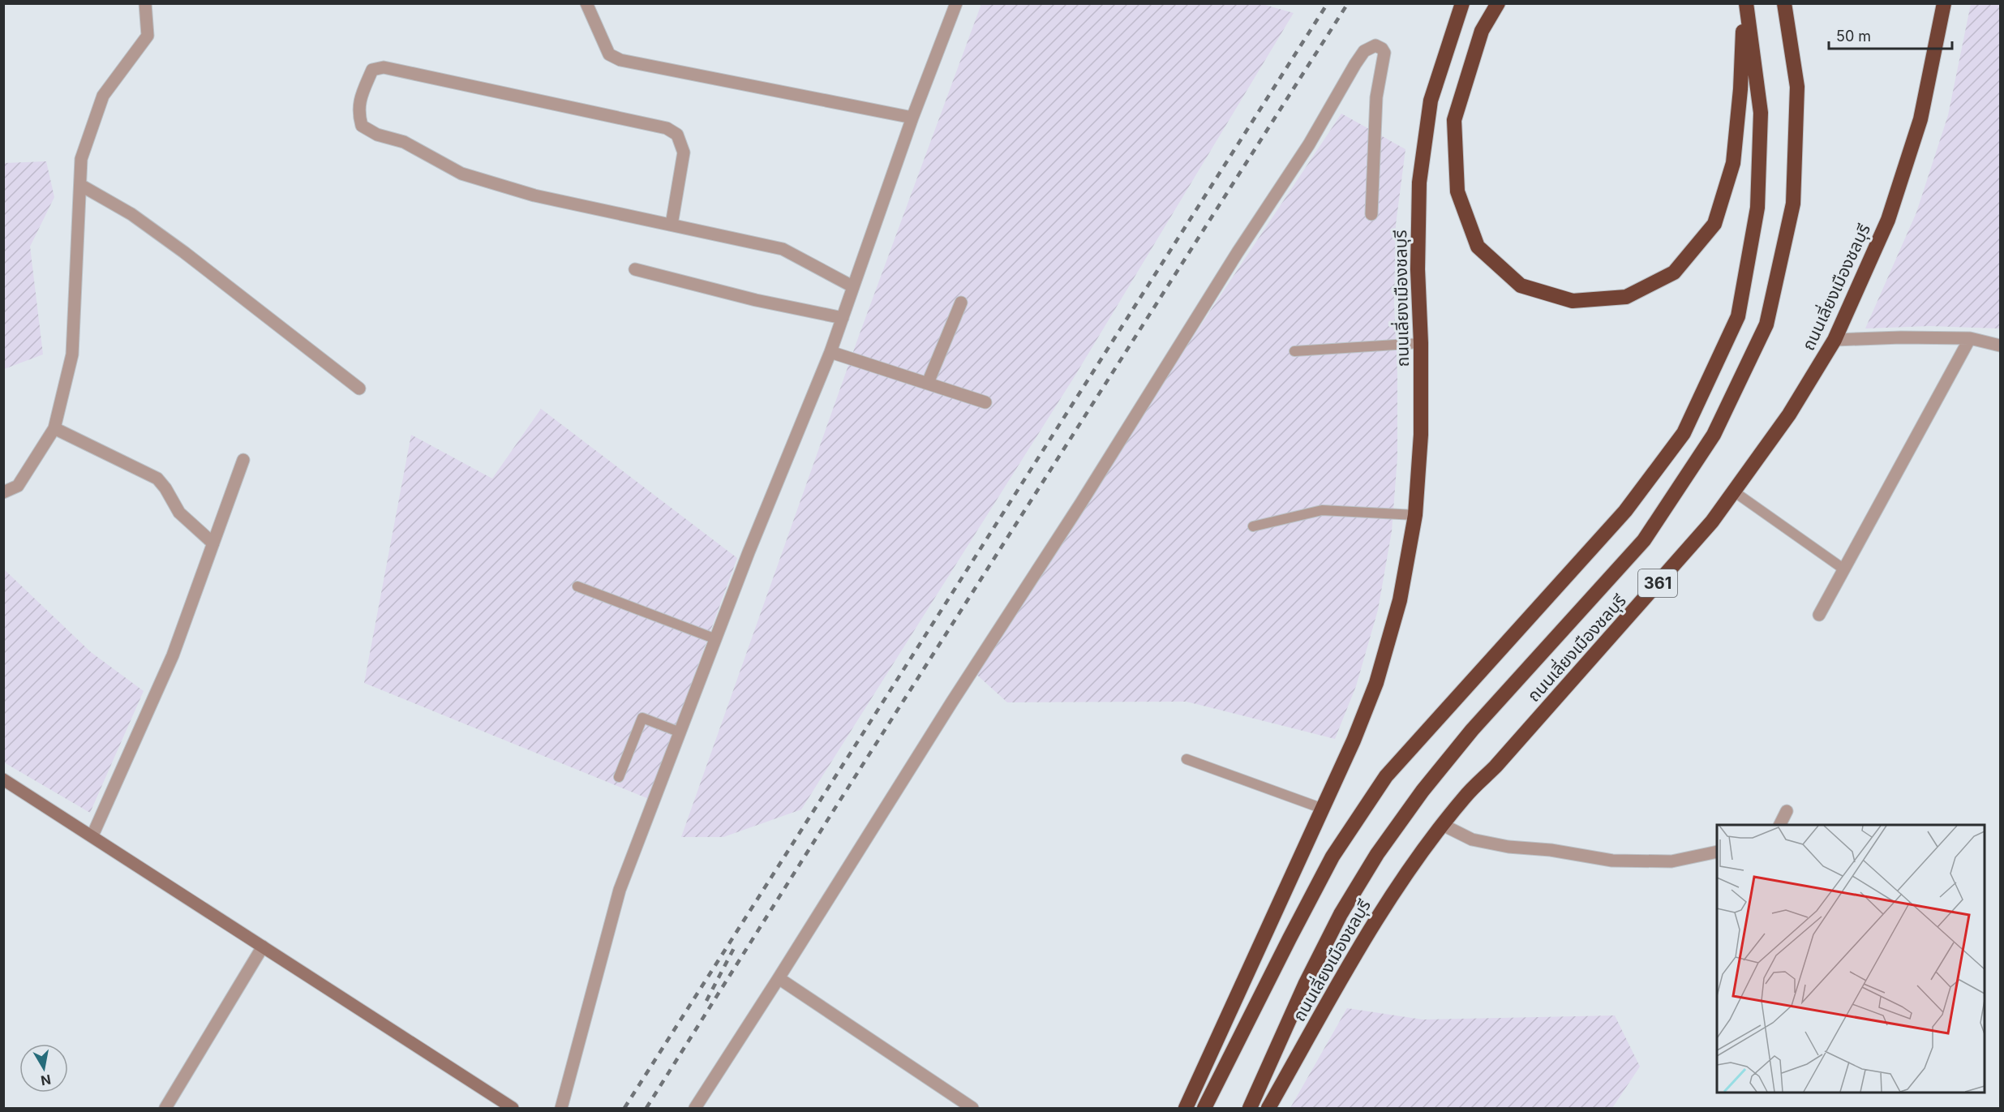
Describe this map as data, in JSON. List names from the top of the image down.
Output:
{
  "streets": {
    "highway": ["ถนนเลี่ยงเมืองชลบุรี", "361"]
  },
  "scale_bar": "50 m",
  "north": "bottom"
}
